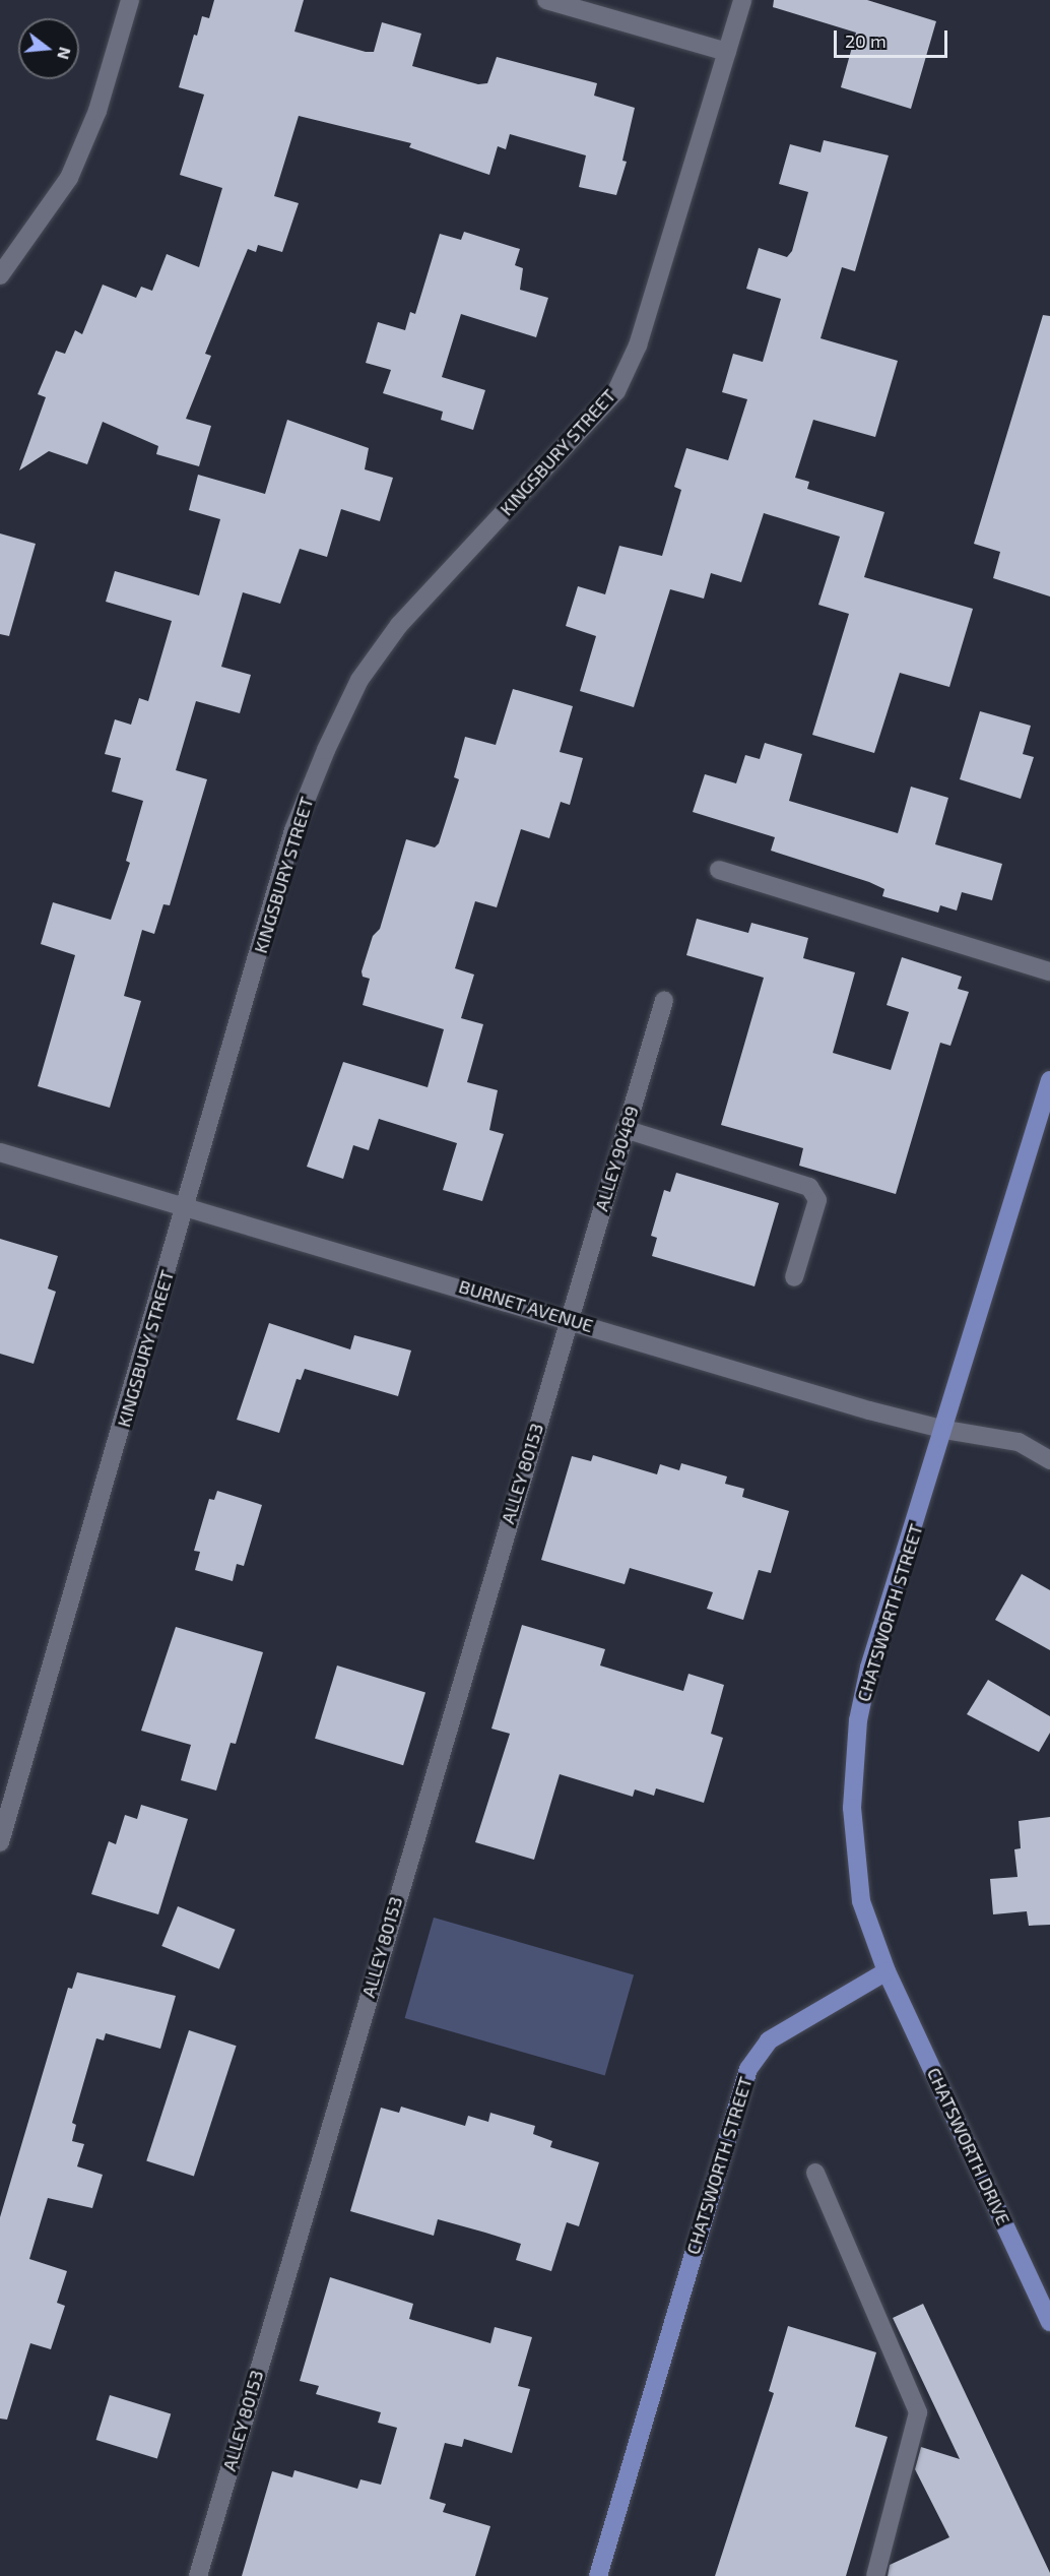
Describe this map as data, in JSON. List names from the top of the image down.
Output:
{
  "streets": {
    "main road": ["CHATSWORTH STREET", "CHATSWORTH DRIVE"],
    "street": [
      "KINGSBURY STREET",
      "ALLEY 90489",
      "BURNET AVENUE",
      "ALLEY 80153"
    ]
  },
  "crossings": [
    ["KINGSBURY STREET", "BURNET AVENUE"],
    ["ALLEY 90489", "BURNET AVENUE"],
    ["ALLEY 90489", "ALLEY 80153"],
    ["BURNET AVENUE", "ALLEY 80153"],
    ["BURNET AVENUE", "CHATSWORTH STREET"],
    ["CHATSWORTH STREET", "CHATSWORTH DRIVE"]
  ],
  "scale_bar": "20 m",
  "north": "right"
}
